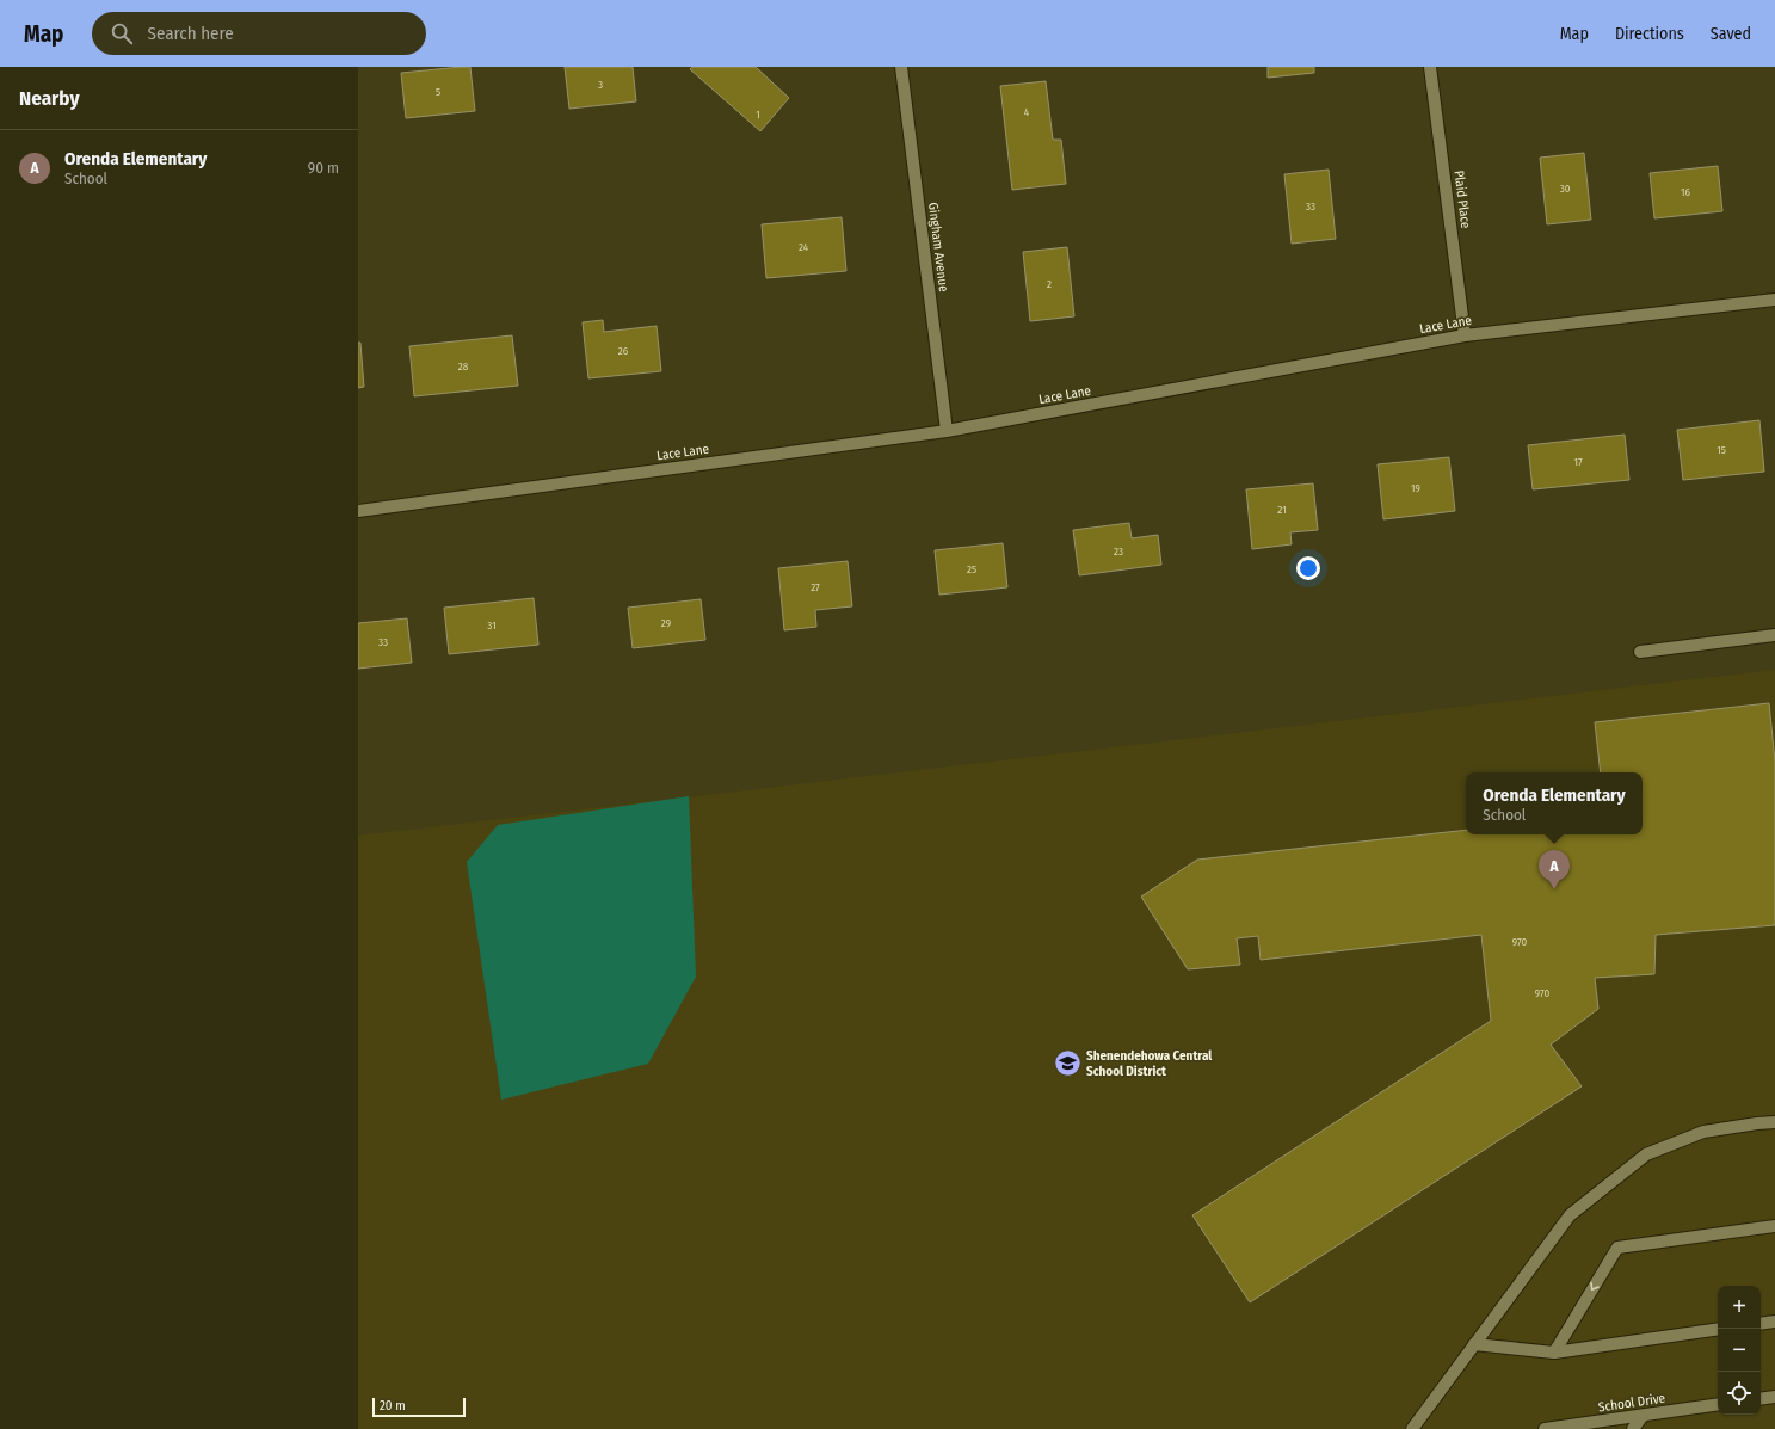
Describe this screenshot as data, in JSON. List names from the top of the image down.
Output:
{
  "streets": {
    "street": [
      "Plaid Place",
      "Gingham Avenue",
      "Lace Lane",
      "School Drive"
    ]
  },
  "crossings": [
    ["Plaid Place", "Lace Lane"],
    ["Gingham Avenue", "Lace Lane"]
  ],
  "places": {
    "school or university": ["Shenendehowa Central School District"]
  },
  "house_numbers": [
    "3",
    "5",
    "4",
    "1",
    "30",
    "16",
    "33",
    "24",
    "2",
    "26",
    "28",
    "15",
    "17",
    "19",
    "21",
    "23",
    "25",
    "27",
    "29",
    "31",
    "33",
    "970",
    "970"
  ],
  "scale_bar": "20 m",
  "page": {
    "header": "Map",
    "search": "Search here",
    "nav": ["Map", "Directions", "Saved"],
    "heading": "Nearby",
    "list": [
      {
        "mark": "A",
        "name": "Orenda Elementary",
        "note": "School",
        "value": "90 m"
      }
    ],
    "popup": ["Orenda Elementary", "School"],
    "pins": "A",
    "map_buttons": ["+", "−"],
    "scale": "20 m"
  }
}
